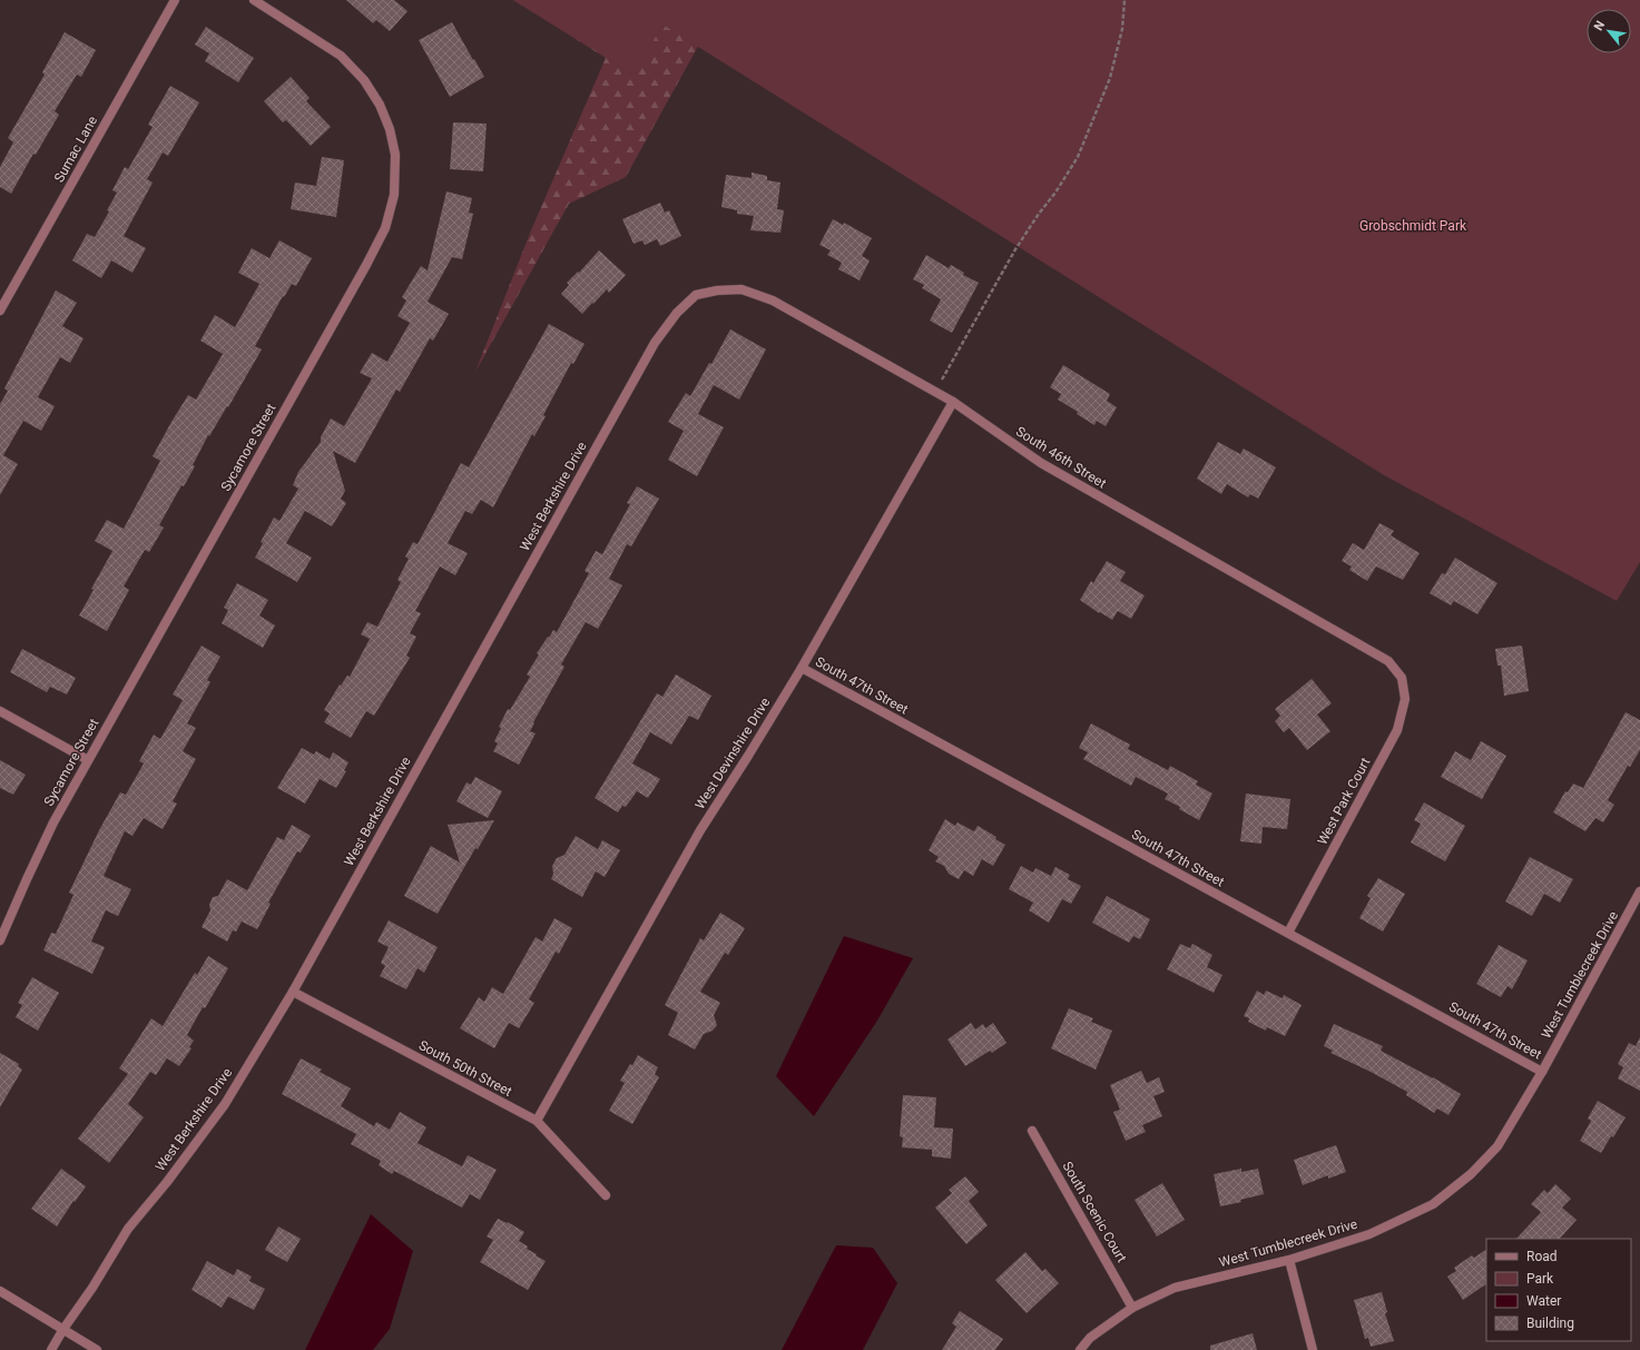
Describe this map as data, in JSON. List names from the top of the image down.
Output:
{
  "streets": {
    "street": [
      "Sumac Lane",
      "Sycamore Street",
      "South 46th Street",
      "West Berkshire Drive",
      "South 47th Street",
      "West Devinshire Drive",
      "West Park Court",
      "West Tumblecreek Drive",
      "South 50th Street",
      "South Scenic Court"
    ]
  },
  "crossings": [
    ["South 46th Street", "West Berkshire Drive"],
    ["South 46th Street", "West Devinshire Drive"],
    ["South 46th Street", "West Park Court"],
    ["West Berkshire Drive", "South 50th Street"],
    ["South 47th Street", "West Devinshire Drive"],
    ["South 47th Street", "West Park Court"],
    ["South 47th Street", "West Tumblecreek Drive"],
    ["West Devinshire Drive", "South 50th Street"],
    ["West Tumblecreek Drive", "South Scenic Court"]
  ],
  "parks": ["Grobschmidt Park"],
  "legend": [
    "Road",
    "Park",
    "Water",
    "Building"
  ],
  "north": "top left"
}
